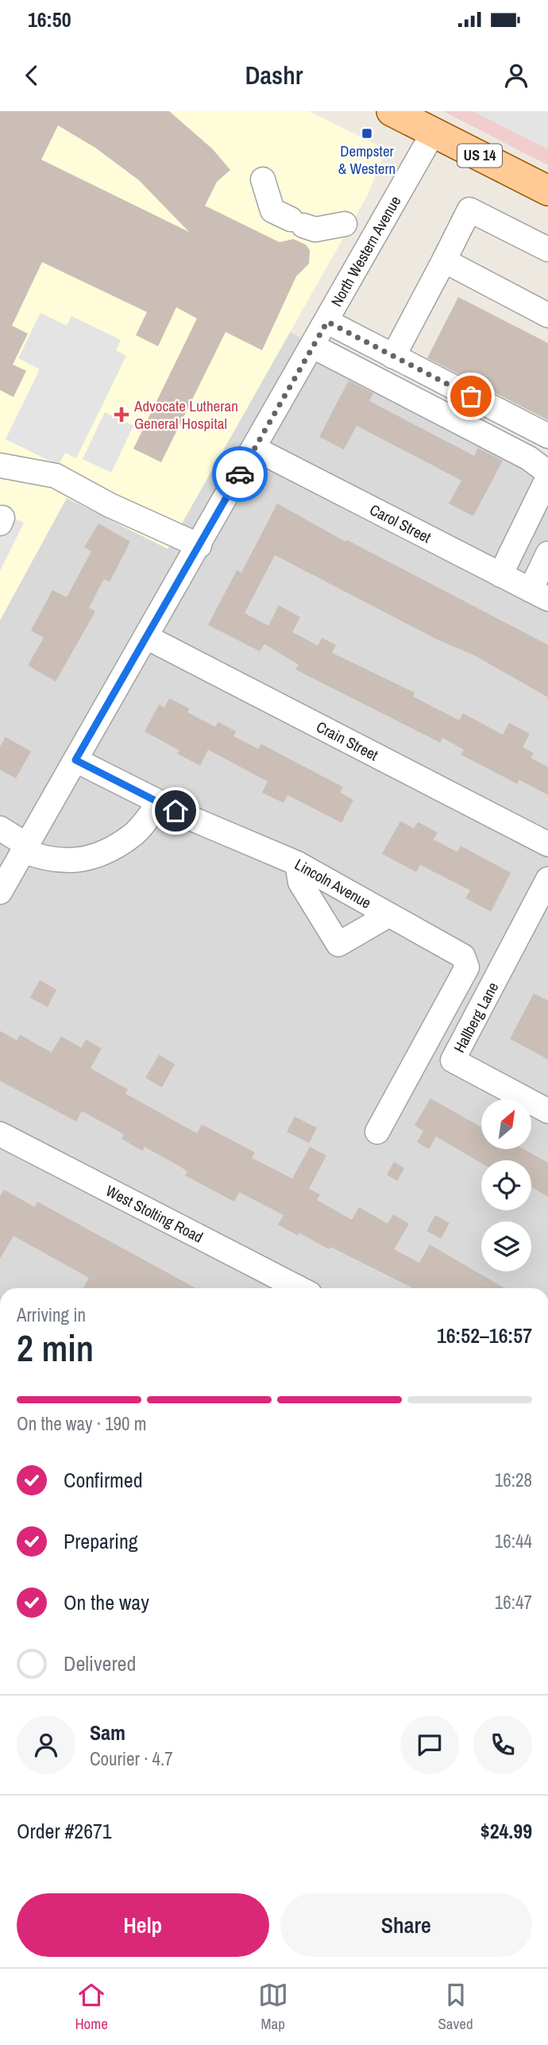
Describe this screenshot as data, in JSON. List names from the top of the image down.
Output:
{
  "streets": {
    "main road": ["US 14"],
    "street": [
      "North Western Avenue",
      "Carol Street",
      "Crain Street",
      "Lincoln Avenue",
      "Hallberg Lane",
      "West Stolting Road"
    ]
  },
  "crossings": [
    ["US 14", "North Western Avenue"],
    ["North Western Avenue", "Carol Street"],
    ["North Western Avenue", "Crain Street"],
    ["North Western Avenue", "Lincoln Avenue"]
  ],
  "places": {
    "transit": ["Dempster & Western"],
    "health": ["Advocate Lutheran General Hospital"]
  },
  "north": "top right",
  "page": {
    "status": "16:50",
    "header": "Dashr",
    "heading": ["2 min", "Arriving in", "16:52–16:57"],
    "panel": [
      "Sam",
      "Courier · 4.7",
      "Order #2671",
      "$24.99"
    ],
    "bar": "On the way · 190 m",
    "list": [
      ["Confirmed", "16:28"],
      ["Preparing", "16:44"],
      ["On the way", "16:47"],
      "Delivered"
    ],
    "buttons": ["Help", "Share"],
    "tabs": ["Home", "Map", "Saved"]
  }
}
